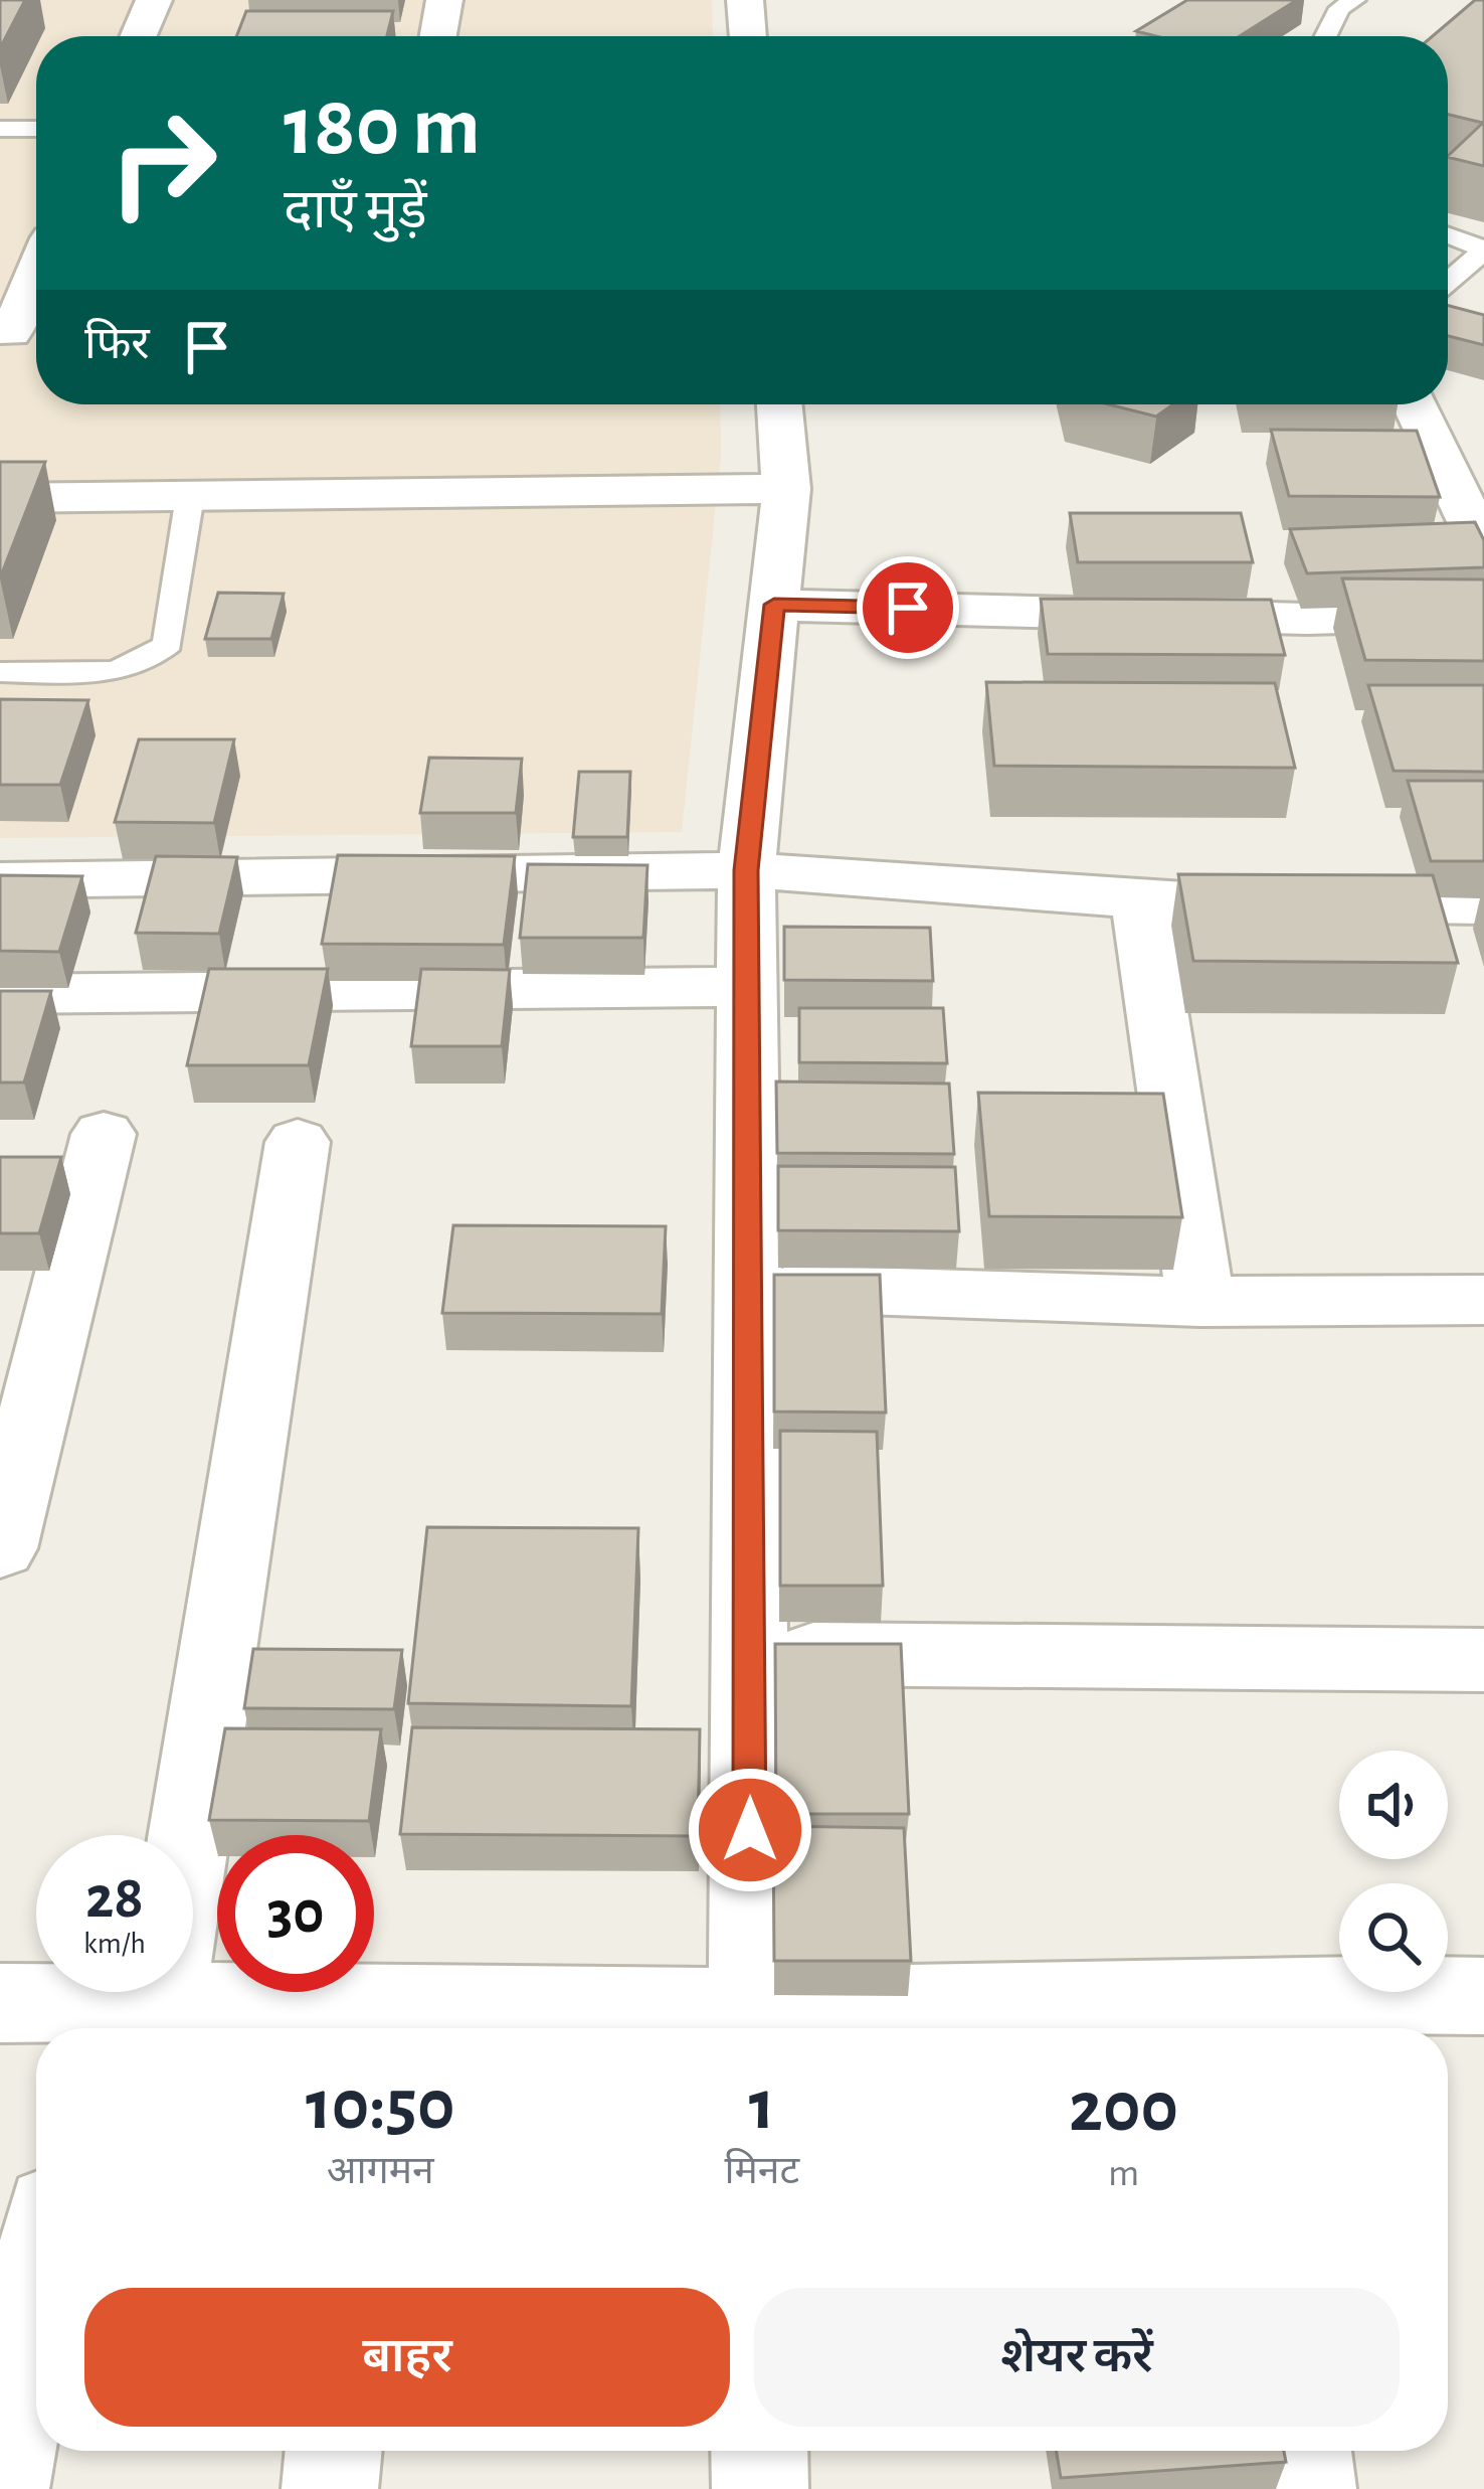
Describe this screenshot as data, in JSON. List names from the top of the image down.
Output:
{
  "page": {
    "turn": ["180 m", "दाएँ मुड़ें"],
    "then": "फिर",
    "speed": "28 km/h",
    "limit": "30",
    "eta": [
      "10:50",
      "आगमन",
      "1",
      "मिनट",
      "200",
      "m"
    ],
    "buttons": ["बाहर", "शेयर करें"]
  }
}
